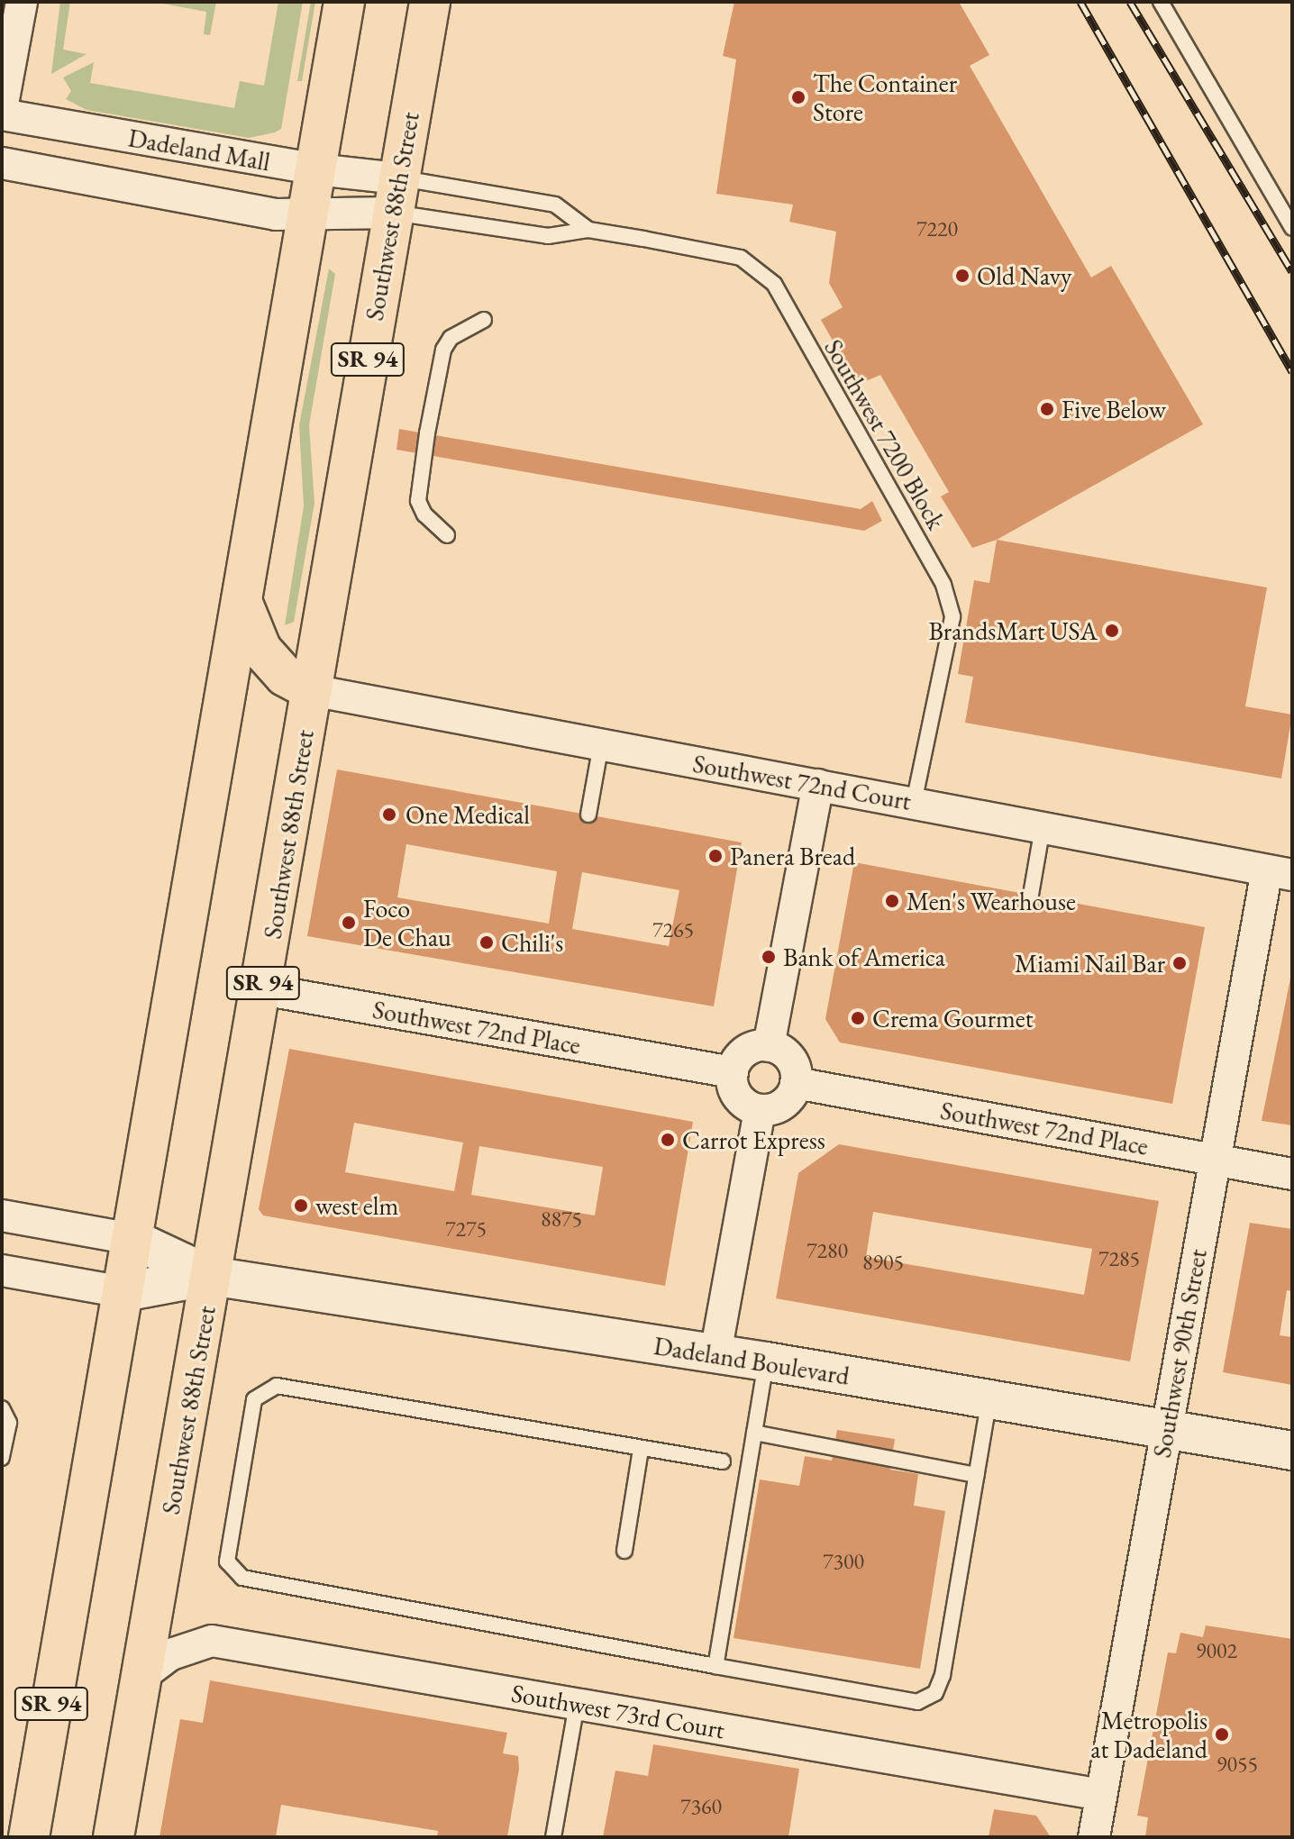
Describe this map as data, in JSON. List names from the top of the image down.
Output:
{
  "streets": {
    "main road": ["Southwest 88th Street", "SR 94"],
    "street": [
      "Dadeland Mall",
      "Southwest 72nd Court",
      "Southwest 72nd Place",
      "Southwest 90th Street",
      "Dadeland Boulevard",
      "Southwest 73rd Court"
    ],
    "lane": ["Southwest 7200 Block"]
  },
  "crossings": [
    ["Dadeland Mall", "Southwest 88th Street"],
    ["Dadeland Mall", "SR 94"],
    ["Dadeland Mall", "Southwest 7200 Block"],
    ["Southwest 88th Street", "Southwest 7200 Block"],
    ["Southwest 88th Street", "Southwest 72nd Court"],
    ["Southwest 88th Street", "Southwest 72nd Place"],
    ["Southwest 88th Street", "Dadeland Boulevard"],
    ["Southwest 88th Street", "Southwest 73rd Court"],
    ["SR 94", "Dadeland Boulevard"],
    ["Southwest 7200 Block", "Southwest 72nd Court"],
    ["Southwest 72nd Court", "Southwest 90th Street"],
    ["Southwest 72nd Place", "Southwest 90th Street"],
    ["Southwest 90th Street", "Dadeland Boulevard"],
    ["Southwest 90th Street", "Southwest 73rd Court"]
  ],
  "places": [
    "The Container Store",
    "Old Navy",
    "Five Below",
    "BrandsMart USA",
    "One Medical",
    "Panera Bread",
    "Men's Wearhouse",
    "Foco De Chau",
    "Chili's",
    "Bank of America",
    "Miami Nail Bar",
    "Crema Gourmet",
    "Carrot Express",
    "west elm",
    "Metropolis at Dadeland"
  ],
  "house_numbers": [
    "7220",
    "7265",
    "8875",
    "7275",
    "7280",
    "7285",
    "8905",
    "7300",
    "9002",
    "9055",
    "7360"
  ]
}
